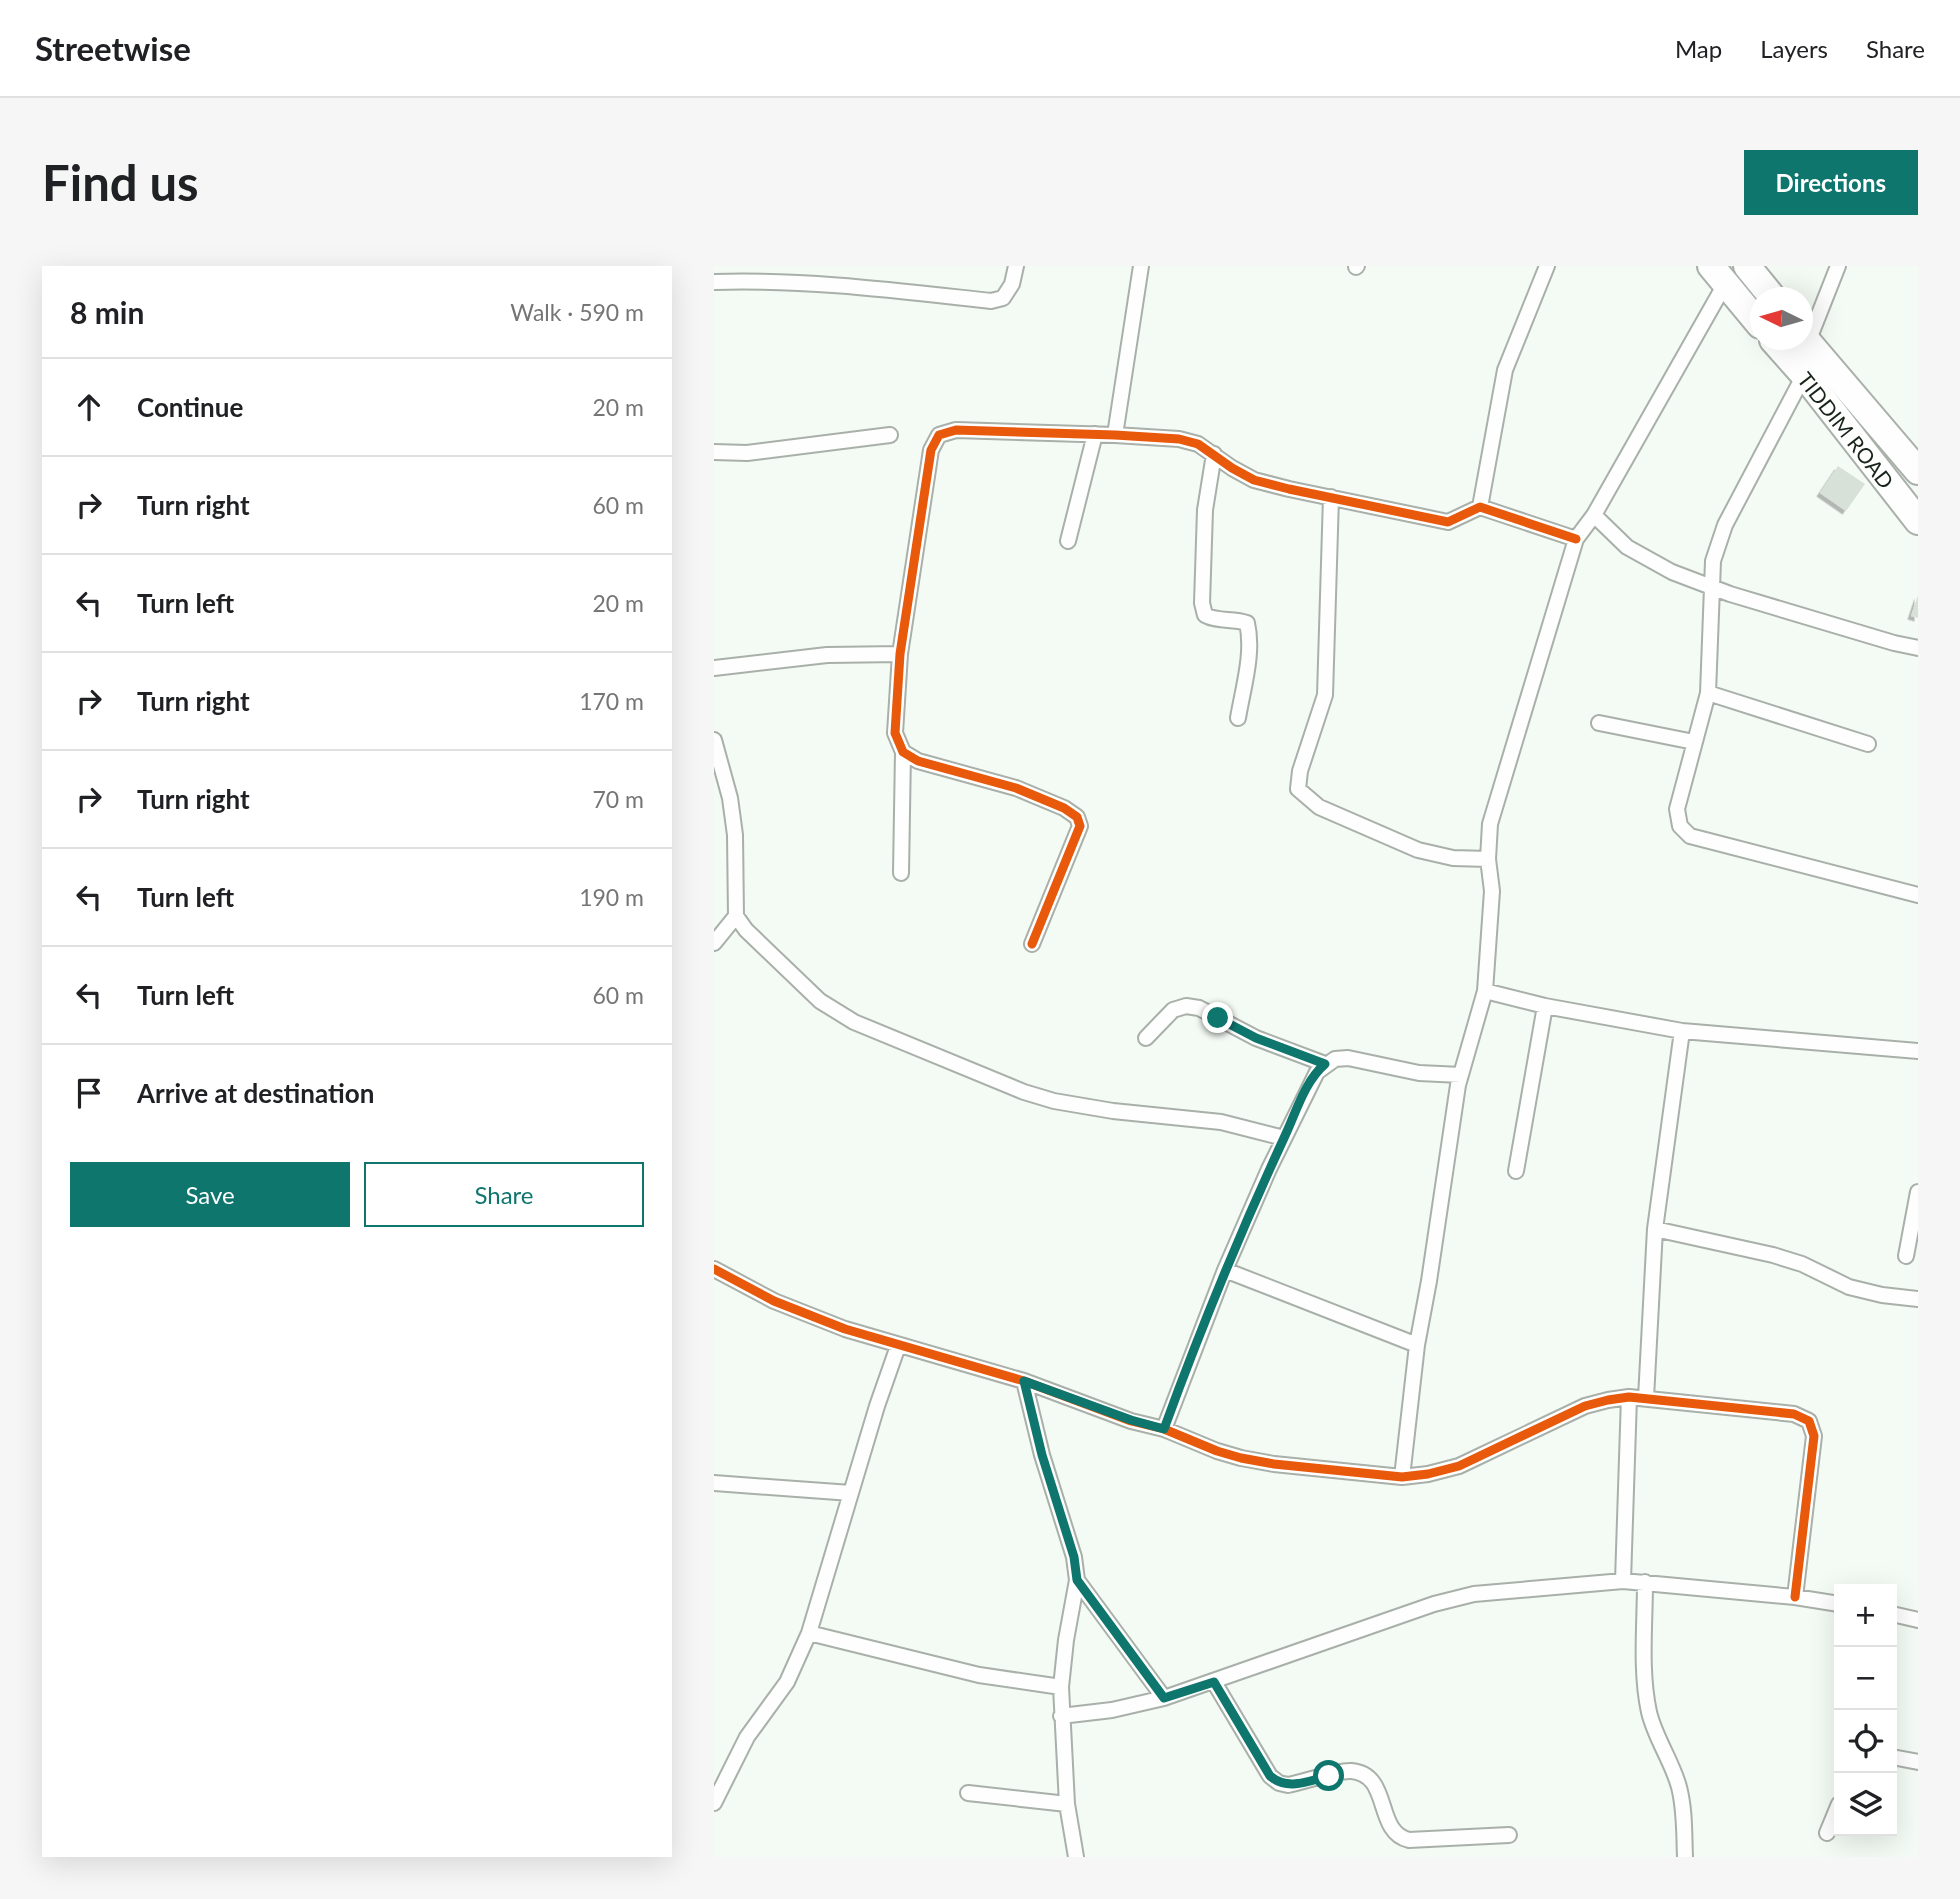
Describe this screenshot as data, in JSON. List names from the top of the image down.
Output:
{
  "streets": {
    "highway": ["TIDDIM ROAD"]
  },
  "north": "left",
  "page": {
    "header": "Streetwise",
    "nav": ["Map", "Layers", "Share"],
    "buttons": [
      "Directions",
      ["Save", "Share"]
    ],
    "title": "Find us",
    "heading": ["8 min", "Walk · 590 m"],
    "list": [
      ["Continue", "20 m"],
      ["Turn right", "60 m"],
      ["Turn left", "20 m"],
      ["Turn right", "170 m"],
      ["Turn right", "70 m"],
      ["Turn left", "190 m"],
      ["Turn left", "60 m"],
      "Arrive at destination"
    ],
    "map_buttons": ["+", "−"]
  }
}
